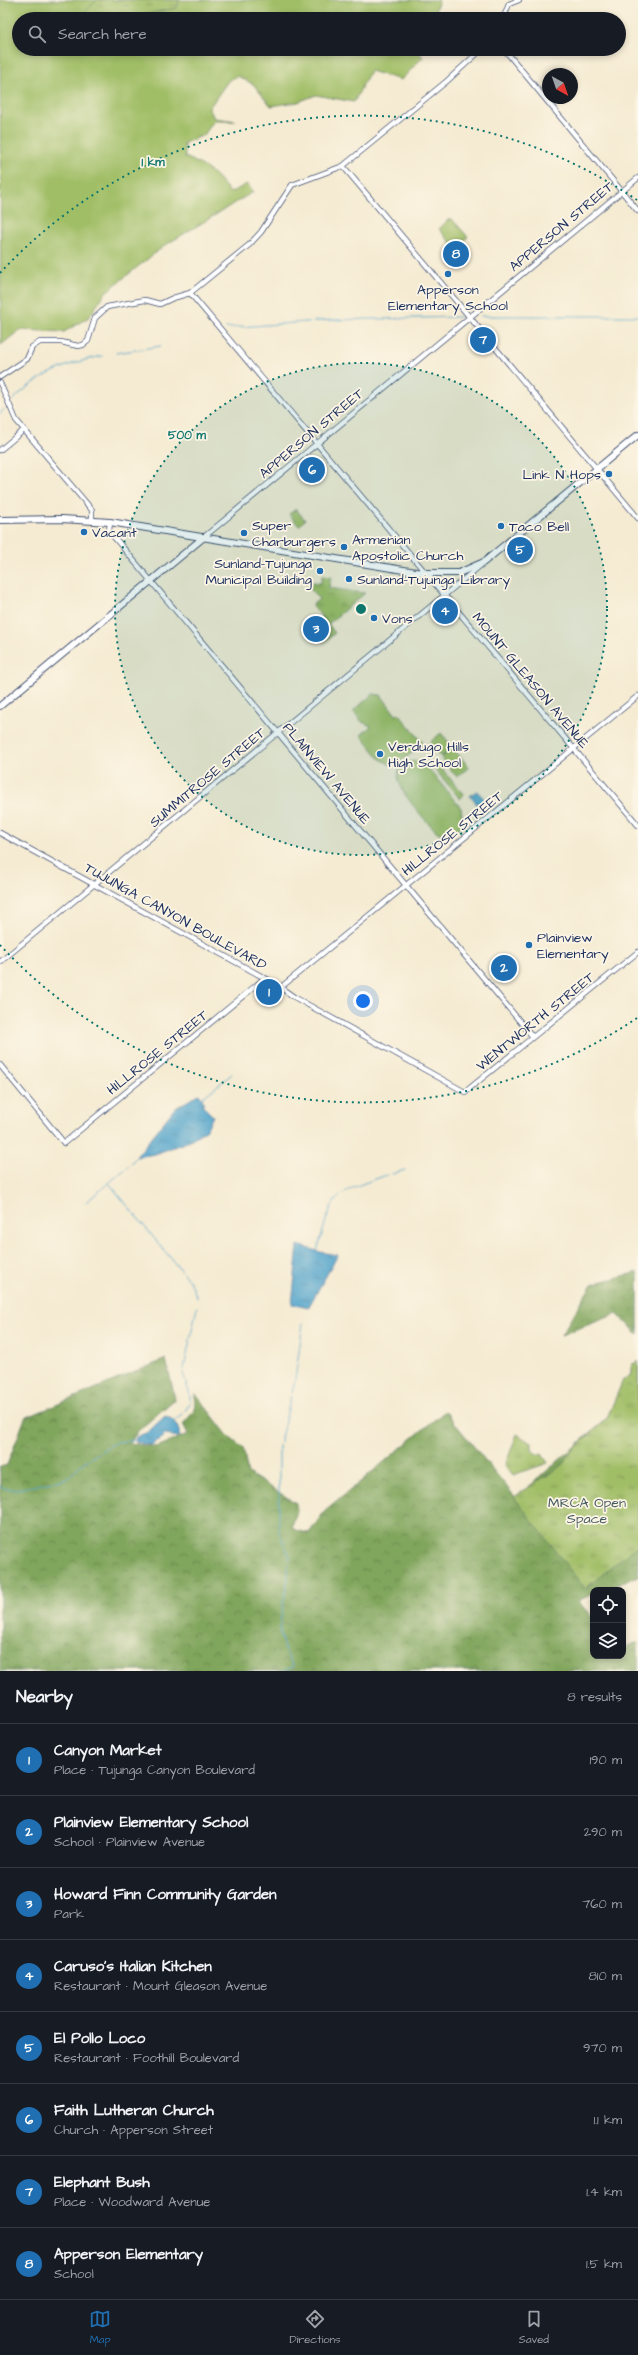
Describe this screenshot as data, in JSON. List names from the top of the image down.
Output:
{
  "streets": {
    "main road": ["APPERSON STREET"],
    "street": [
      "MOUNT GLEASON AVENUE",
      "PLAINVIEW AVENUE",
      "SUMMITROSE STREET",
      "HILLROSE STREET",
      "TUJUNGA CANYON BOULEVARD",
      "WENTWORTH STREET"
    ]
  },
  "crossings": [
    ["APPERSON STREET", "MOUNT GLEASON AVENUE"],
    ["APPERSON STREET", "PLAINVIEW AVENUE"],
    ["MOUNT GLEASON AVENUE", "SUMMITROSE STREET"],
    ["MOUNT GLEASON AVENUE", "HILLROSE STREET"],
    ["PLAINVIEW AVENUE", "SUMMITROSE STREET"],
    ["PLAINVIEW AVENUE", "HILLROSE STREET"],
    ["PLAINVIEW AVENUE", "WENTWORTH STREET"],
    ["SUMMITROSE STREET", "TUJUNGA CANYON BOULEVARD"],
    ["HILLROSE STREET", "TUJUNGA CANYON BOULEVARD"],
    ["TUJUNGA CANYON BOULEVARD", "WENTWORTH STREET"]
  ],
  "parks": ["MRCA Open Space"],
  "places": [
    "Apperson Elementary School",
    "Link N Hops",
    "Taco Bell",
    "Vacant",
    "Super Charburgers",
    "Armenian Apostolic Church",
    "Sunland-Tujunga Municipal Building",
    "Sunland-Tujunga Library",
    "Vons",
    "Verdugo Hills High School",
    "Plainview Elementary"
  ],
  "north": "bottom right",
  "page": {
    "search": "Search here",
    "pins": [
      "8",
      "7",
      "6",
      "5",
      "4",
      "3",
      "2",
      "1"
    ],
    "heading": ["Nearby", "8 results"],
    "list": [
      {
        "mark": "1",
        "name": "Canyon Market",
        "note": "Place · Tujunga Canyon Boulevard",
        "value": "190 m"
      },
      {
        "mark": "2",
        "name": "Plainview Elementary School",
        "note": "School · Plainview Avenue",
        "value": "290 m"
      },
      {
        "mark": "3",
        "name": "Howard Finn Community Garden",
        "note": "Park",
        "value": "760 m"
      },
      {
        "mark": "4",
        "name": "Caruso's Italian Kitchen",
        "note": "Restaurant · Mount Gleason Avenue",
        "value": "810 m"
      },
      {
        "mark": "5",
        "name": "El Pollo Loco",
        "note": "Restaurant · Foothill Boulevard",
        "value": "970 m"
      },
      {
        "mark": "6",
        "name": "Faith Lutheran Church",
        "note": "Church · Apperson Street",
        "value": "1.1 km"
      },
      {
        "mark": "7",
        "name": "Elephant Bush",
        "note": "Place · Woodward Avenue",
        "value": "1.4 km"
      },
      {
        "mark": "8",
        "name": "Apperson Elementary",
        "note": "School",
        "value": "1.5 km"
      }
    ],
    "nav": ["Map", "Directions", "Saved"]
  },
  "rings": ["1 km", "500 m"]
}
